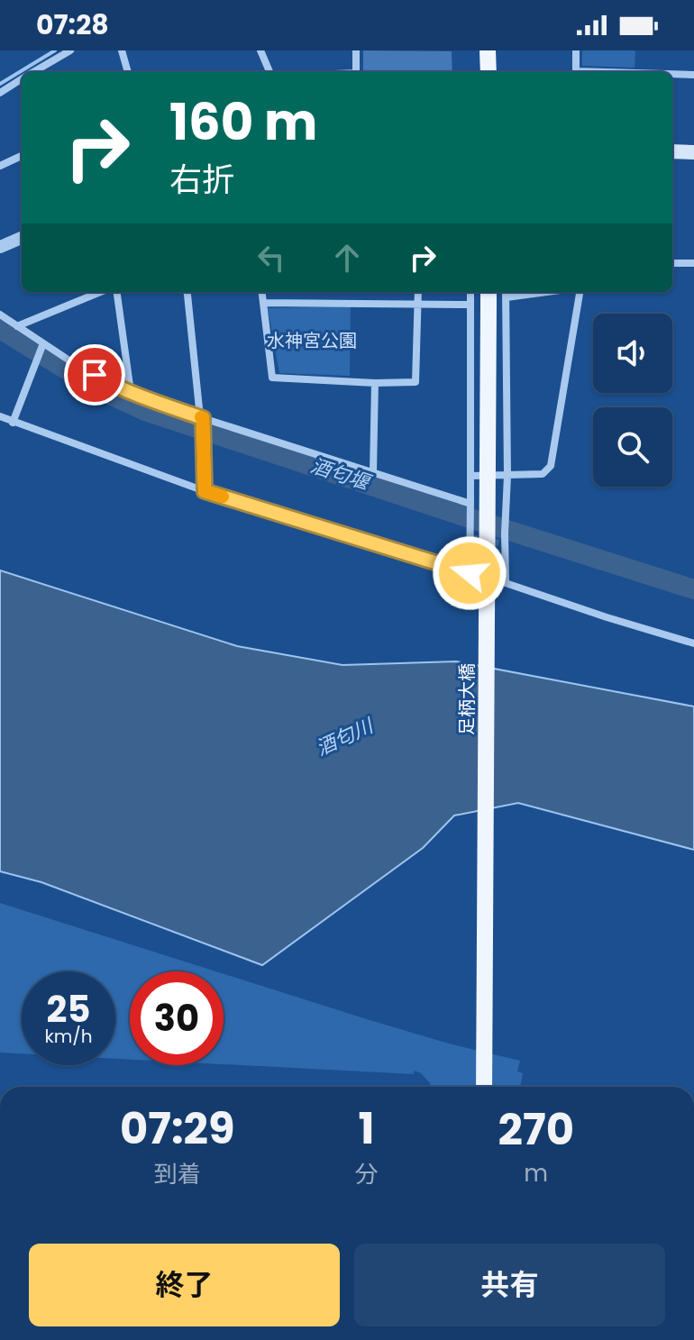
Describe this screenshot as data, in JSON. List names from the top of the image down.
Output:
{
  "streets": {
    "main road": ["足柄大橋"]
  },
  "water": ["酒匂堰", "酒匂川"],
  "parks": ["水神宮公園"],
  "page": {
    "status": "07:28",
    "turn": ["160 m", "右折"],
    "speed": "25 km/h",
    "limit": "30",
    "eta": [
      "07:29",
      "到着",
      "1",
      "分",
      "270",
      "m"
    ],
    "buttons": ["終了", "共有"]
  }
}
